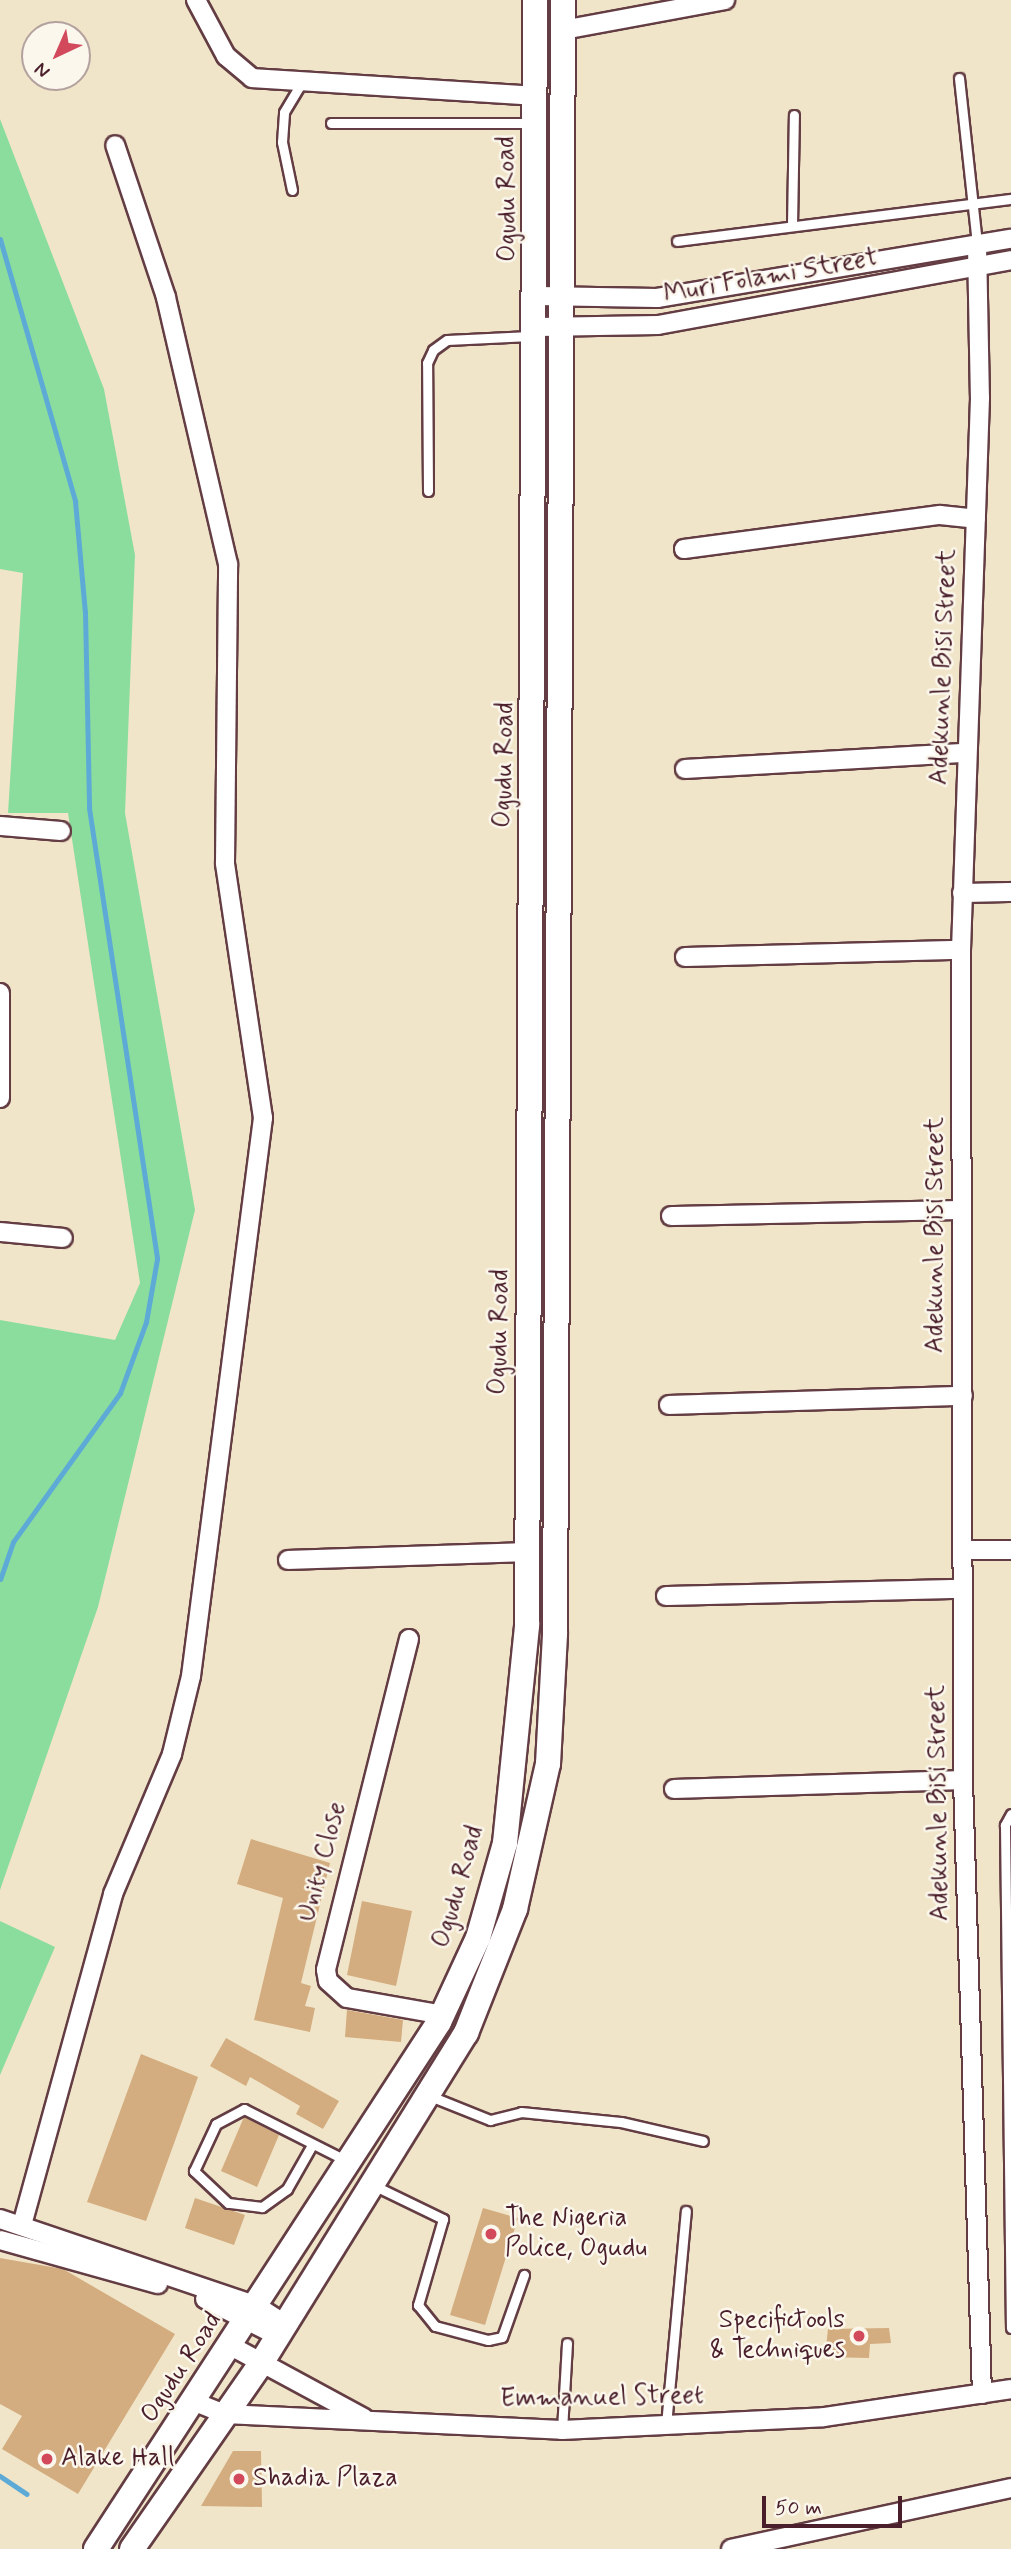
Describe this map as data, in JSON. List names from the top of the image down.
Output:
{
  "streets": {
    "main road": ["Ogudu Road"],
    "street": [
      "Muri Folami Street",
      "Adekunle Bisi Street",
      "Unity Close",
      "Emmanuel Street"
    ]
  },
  "crossings": [
    ["Ogudu Road", "Muri Folami Street"],
    ["Ogudu Road", "Unity Close"],
    ["Ogudu Road", "Emmanuel Street"],
    ["Muri Folami Street", "Adekunle Bisi Street"],
    ["Adekunle Bisi Street", "Emmanuel Street"]
  ],
  "places": [
    "The Nigeria Police, Ogudu",
    "Specifictools & Techniques",
    "Alake Hall",
    "Shadia Plaza"
  ],
  "scale_bar": "50 m",
  "north": "bottom left"
}
